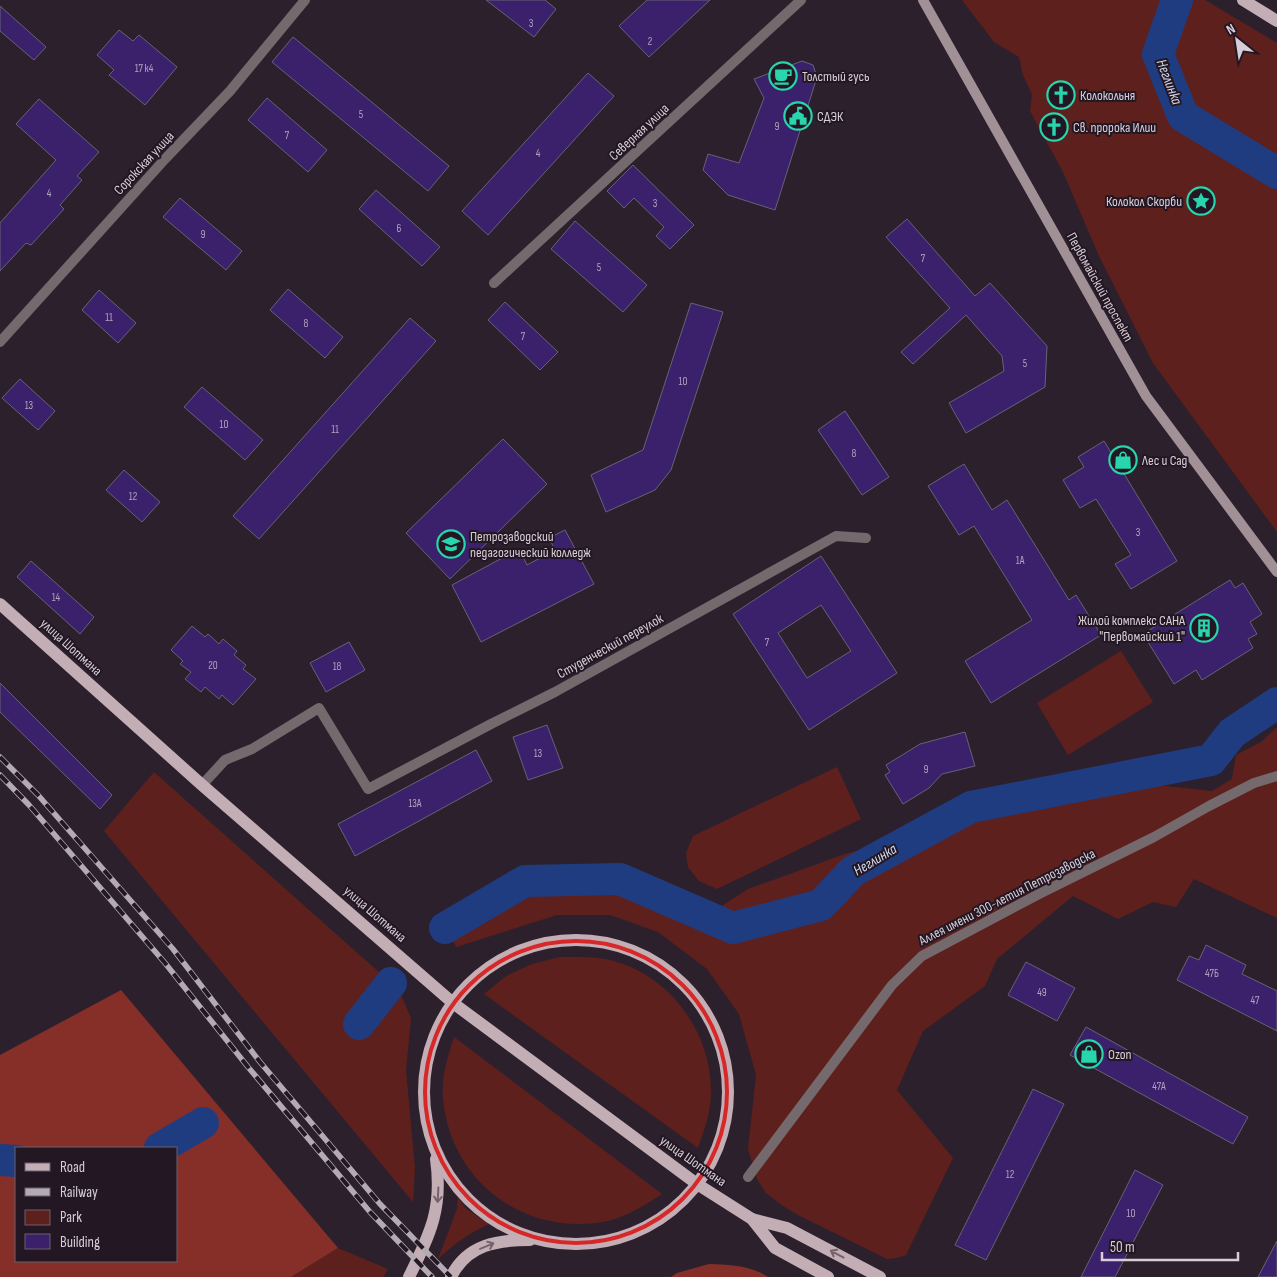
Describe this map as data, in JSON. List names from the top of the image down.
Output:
{
  "streets": {
    "main road": ["улица Шотмана"],
    "street": [
      "Северная улица",
      "Сорокская улица",
      "Первомайский проспект",
      "Студенческий переулок",
      "Аллея имени 300-летия Петрозаводска"
    ]
  },
  "crossings": [
    ["Студенческий переулок", "улица Шотмана"]
  ],
  "water": ["Неглинка"],
  "places": {
    "cafe": ["Толстый гусь"],
    "church": ["Колокольня", "Св. пророка Илии"],
    "public building": ["СДЭК"],
    "place": ["Колокол Скорби"],
    "shop": ["Лес и Сад", "Ozon"],
    "school or university": ["Петрозаводский педагогический колледж"],
    "building": ["Жилой комплекс САНА \"Первомайский 1\""]
  },
  "house_numbers": [
    "3",
    "2",
    "17 к4",
    "5",
    "9",
    "7",
    "4",
    "4",
    "3",
    "6",
    "9",
    "7",
    "5",
    "11",
    "8",
    "7",
    "5",
    "10",
    "13",
    "10",
    "11",
    "8",
    "12",
    "3",
    "1А",
    "14",
    "7",
    "20",
    "18",
    "13",
    "9",
    "13А",
    "47Б",
    "49",
    "47",
    "47А",
    "12",
    "10"
  ],
  "legend": [
    "Road",
    "Railway",
    "Park",
    "Building"
  ],
  "scale_bar": "50 m",
  "north": "top left"
}
